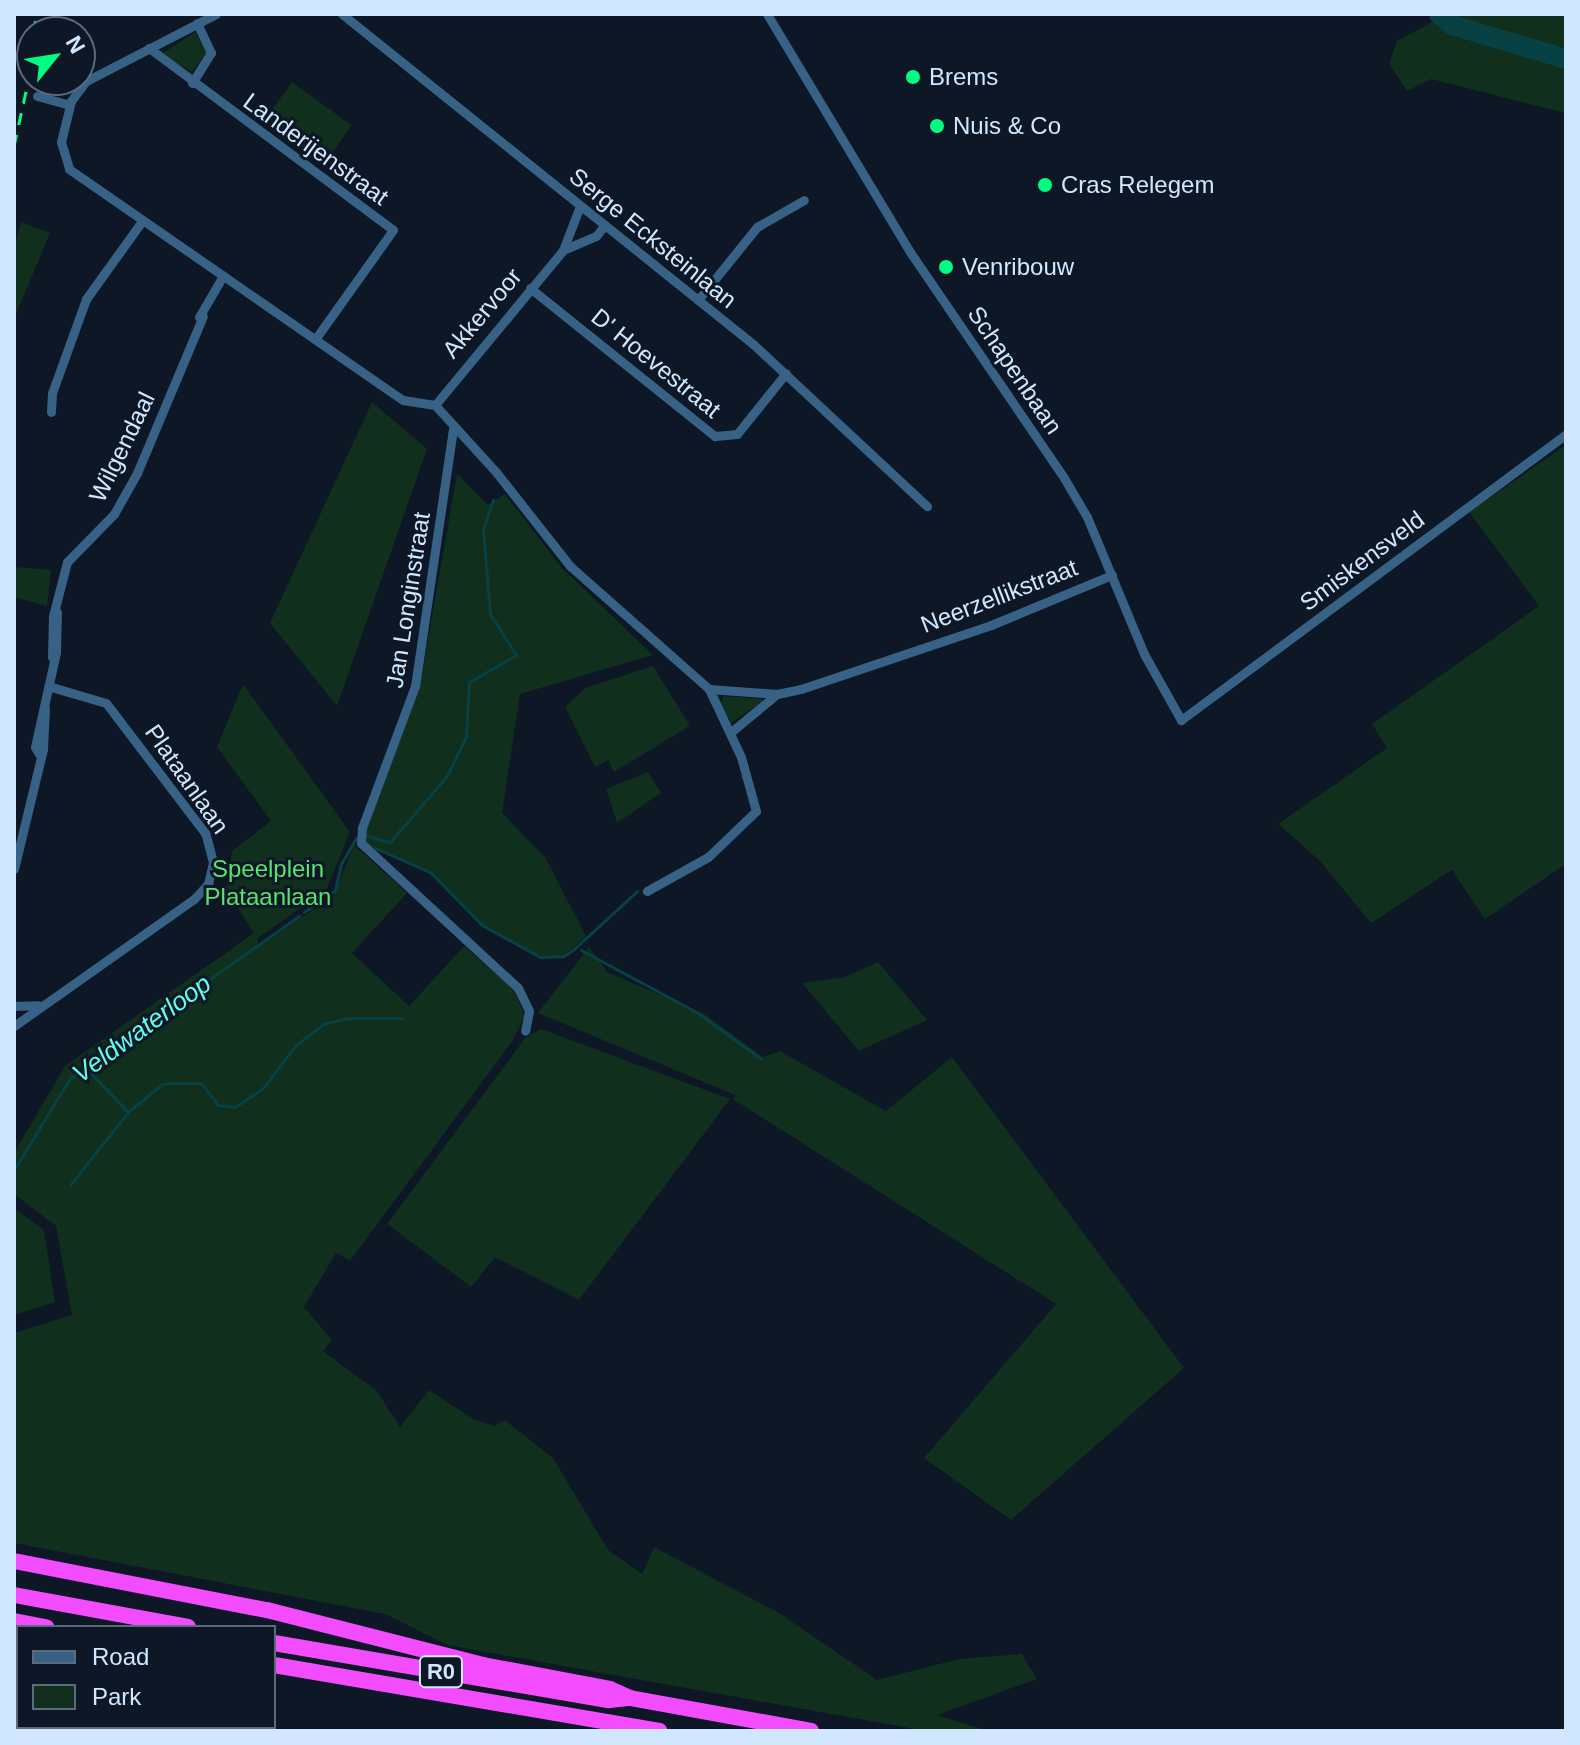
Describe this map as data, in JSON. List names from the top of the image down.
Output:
{
  "streets": {
    "highway": ["R0"],
    "street": [
      "Landerijenstraat",
      "Serge Ecksteinlaan",
      "Akkervoor",
      "D' Hoevestraat",
      "Schapenbaan",
      "Wilgendaal",
      "Smiskensveld",
      "Neerzellikstraat",
      "Jan Longinstraat",
      "Plataanlaan"
    ]
  },
  "crossings": [
    ["Serge Ecksteinlaan", "Akkervoor"],
    ["Serge Ecksteinlaan", "D' Hoevestraat"],
    ["Akkervoor", "D' Hoevestraat"],
    ["Schapenbaan", "Smiskensveld"],
    ["Schapenbaan", "Neerzellikstraat"],
    ["Wilgendaal", "Plataanlaan"]
  ],
  "water": ["Veldwaterloop"],
  "parks": ["Speelplein Plataanlaan"],
  "places": [
    "Brems",
    "Nuis & Co",
    "Cras Relegem",
    "Venribouw"
  ],
  "legend": ["Road", "Park"],
  "north": "top right"
}
